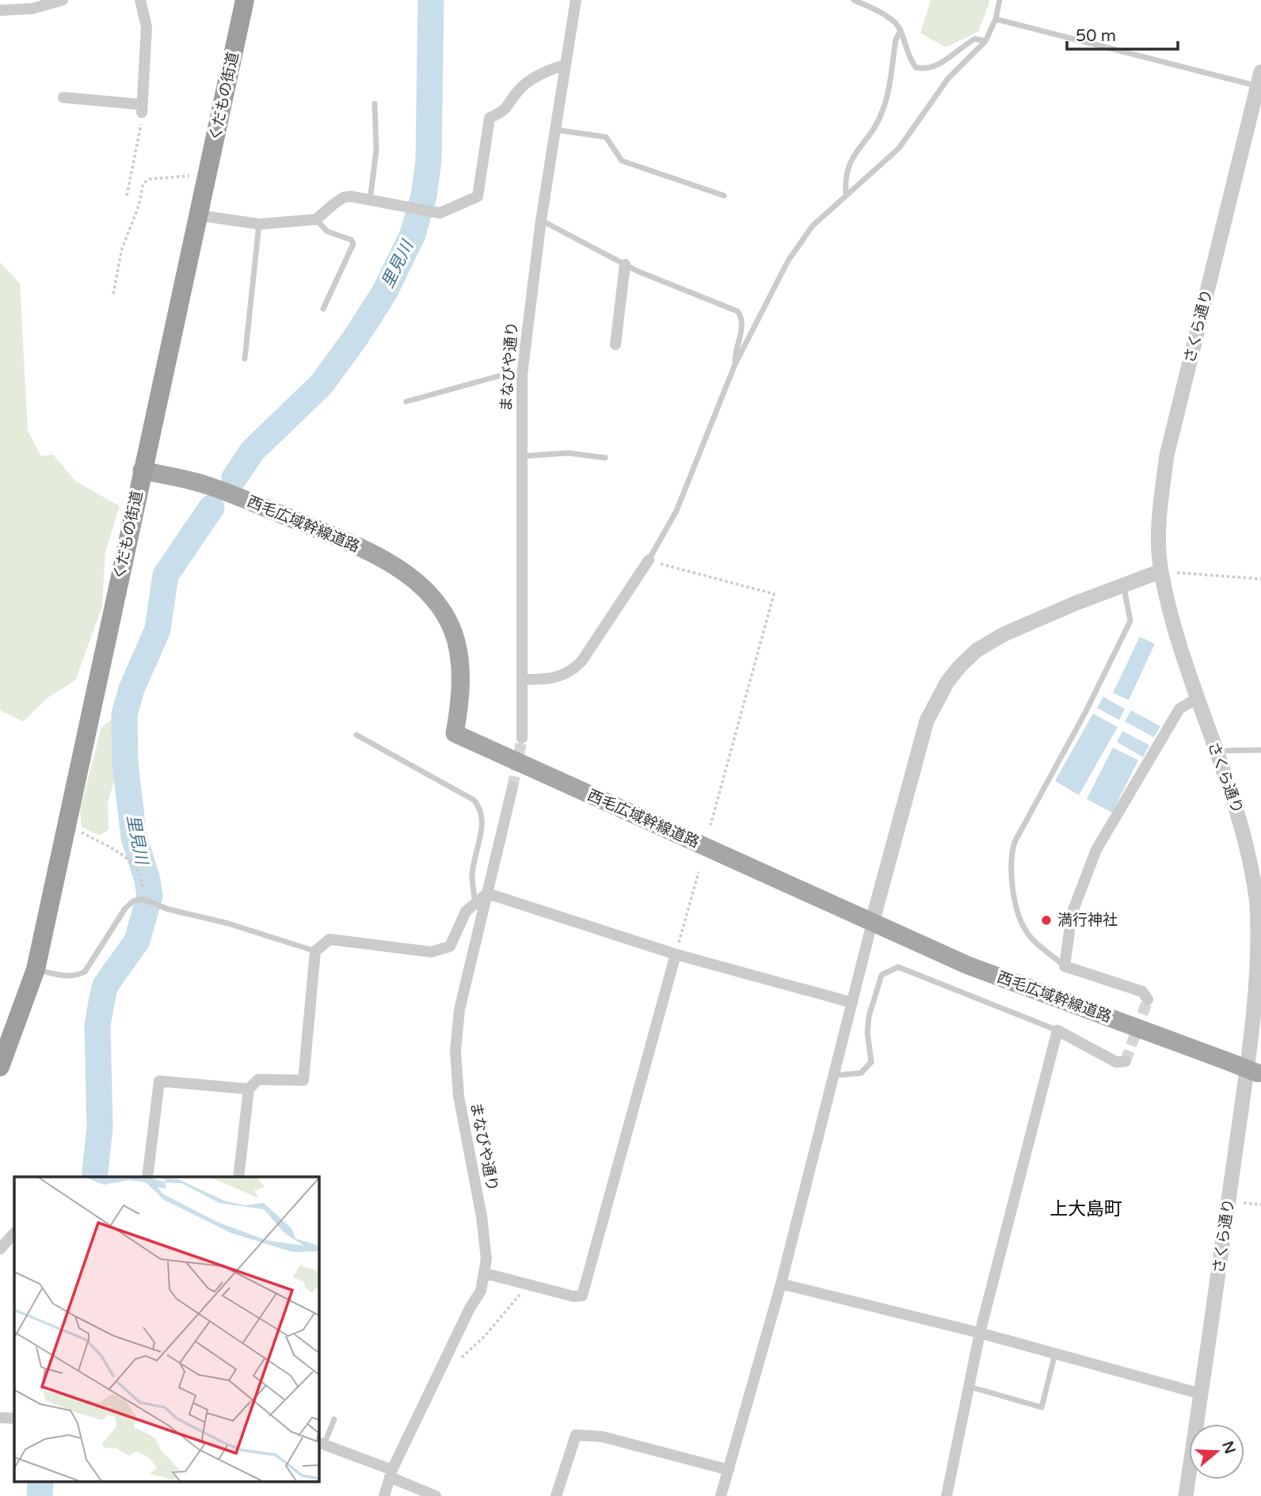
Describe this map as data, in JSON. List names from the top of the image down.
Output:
{
  "streets": {
    "highway": ["くだもの街道"],
    "main road": ["西毛広域幹線道路"],
    "street": ["さくら通り", "まなびや通り"]
  },
  "crossings": [
    ["くだもの街道", "西毛広域幹線道路"]
  ],
  "districts": ["上大島町"],
  "water": ["里見川"],
  "places": ["満行神社"],
  "scale_bar": "50 m",
  "north": "right"
}
